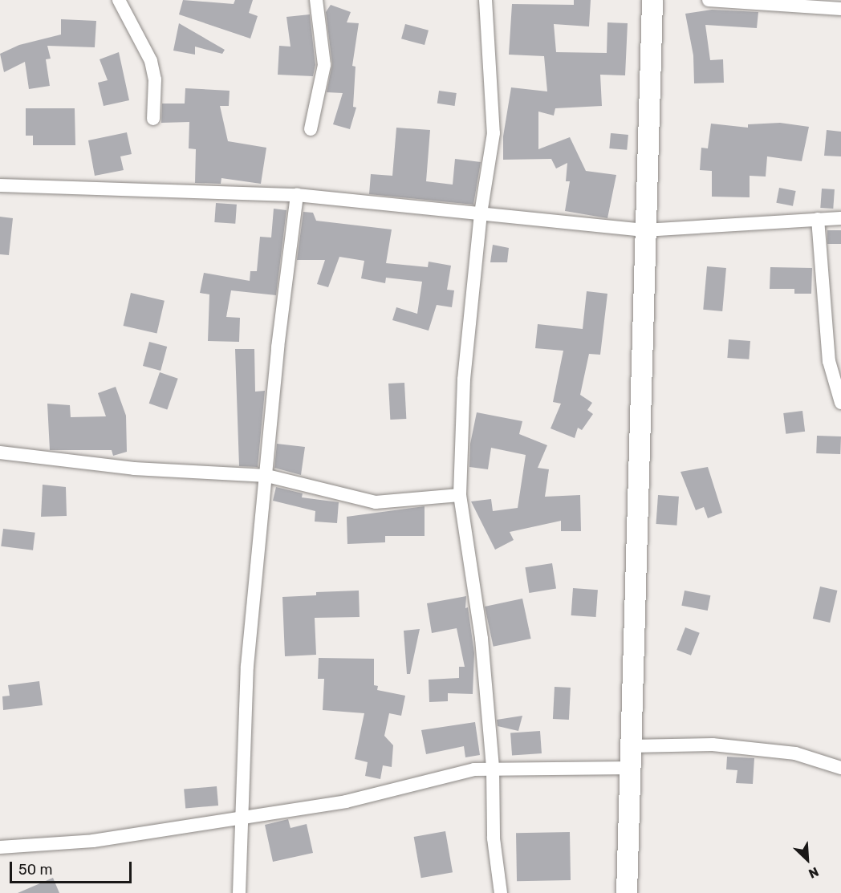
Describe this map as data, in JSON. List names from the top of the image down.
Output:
{
  "scale_bar": "50 m",
  "north": "bottom right"
}
